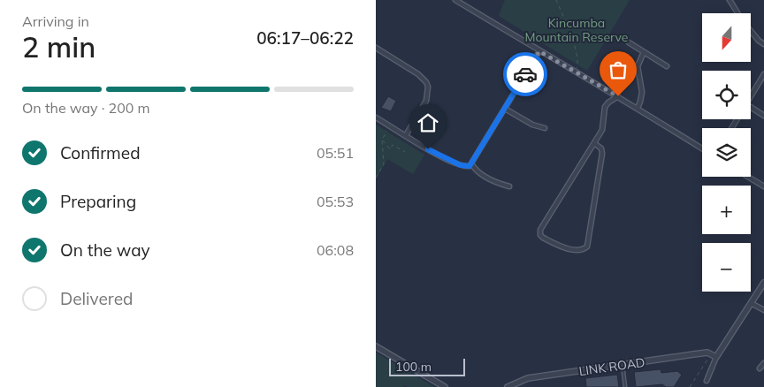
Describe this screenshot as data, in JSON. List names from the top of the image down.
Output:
{
  "streets": {
    "street": ["LINK ROAD"]
  },
  "parks": ["Kincumba Mountain Reserve"],
  "scale_bar": "100 m",
  "north": "bottom",
  "page": {
    "heading": ["2 min", "Arriving in", "06:17–06:22"],
    "map_buttons": ["+", "−"],
    "bar": "On the way · 200 m",
    "list": [
      ["Confirmed", "05:51"],
      ["Preparing", "05:53"],
      ["On the way", "06:08"],
      "Delivered"
    ],
    "scale": "100 m"
  }
}
